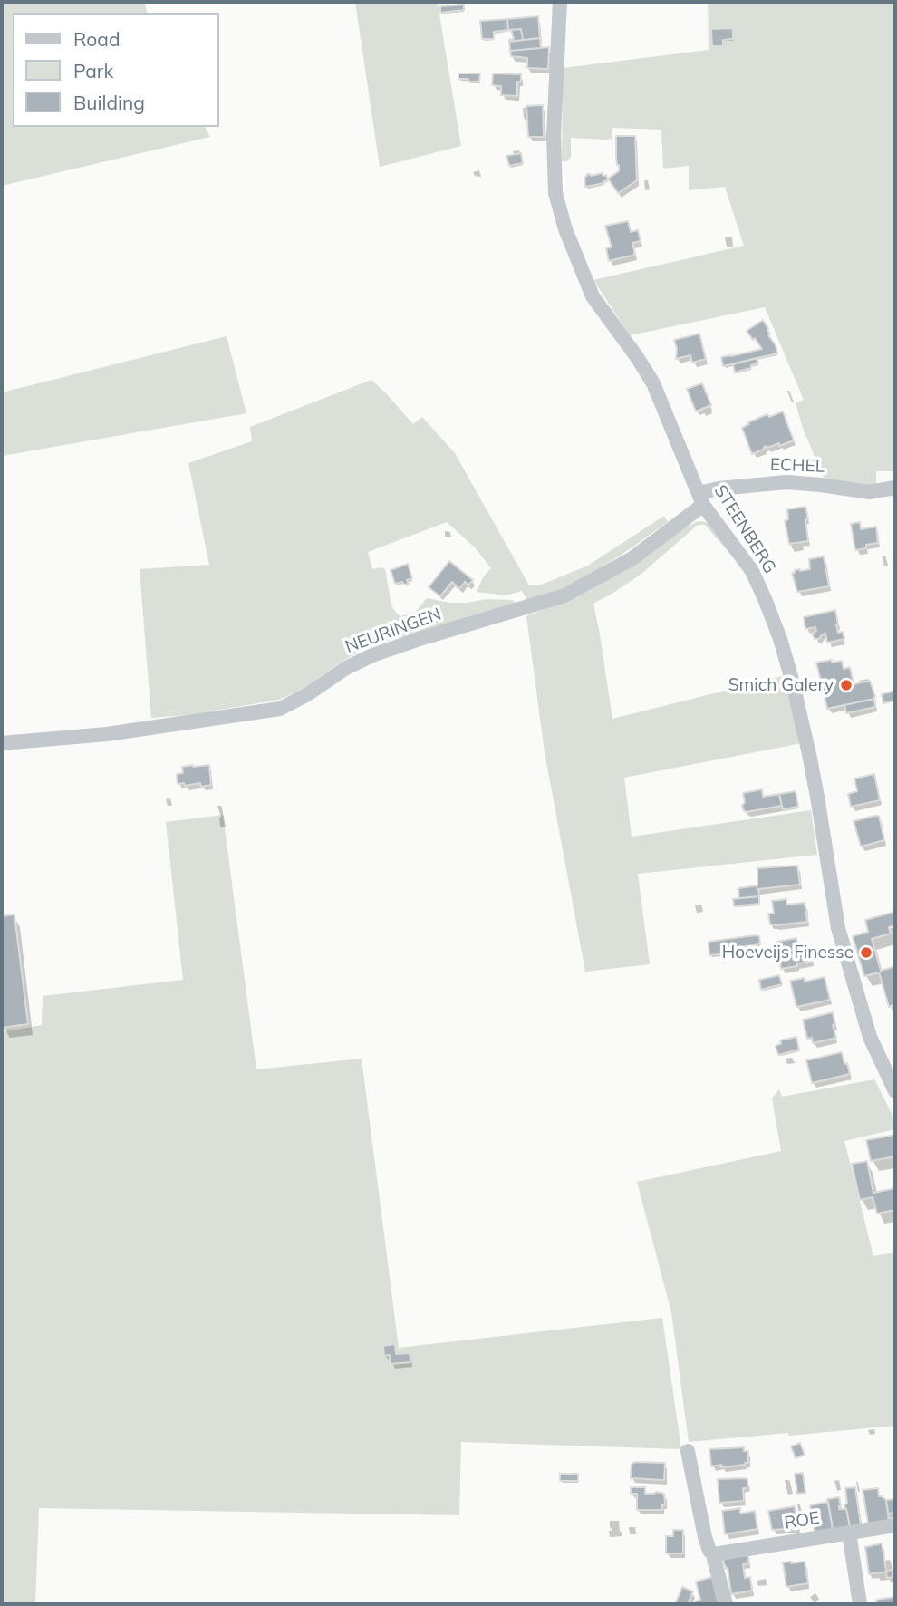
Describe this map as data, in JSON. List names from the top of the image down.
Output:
{
  "streets": {
    "street": [
      "ECHEL",
      "STEENBERG",
      "NEURINGEN",
      "ROE"
    ]
  },
  "crossings": [
    ["ECHEL", "STEENBERG"],
    ["ECHEL", "NEURINGEN"],
    ["STEENBERG", "NEURINGEN"]
  ],
  "places": ["Smich Galery", "Hoeveijs Finesse"],
  "legend": ["Road", "Park", "Building"]
}
